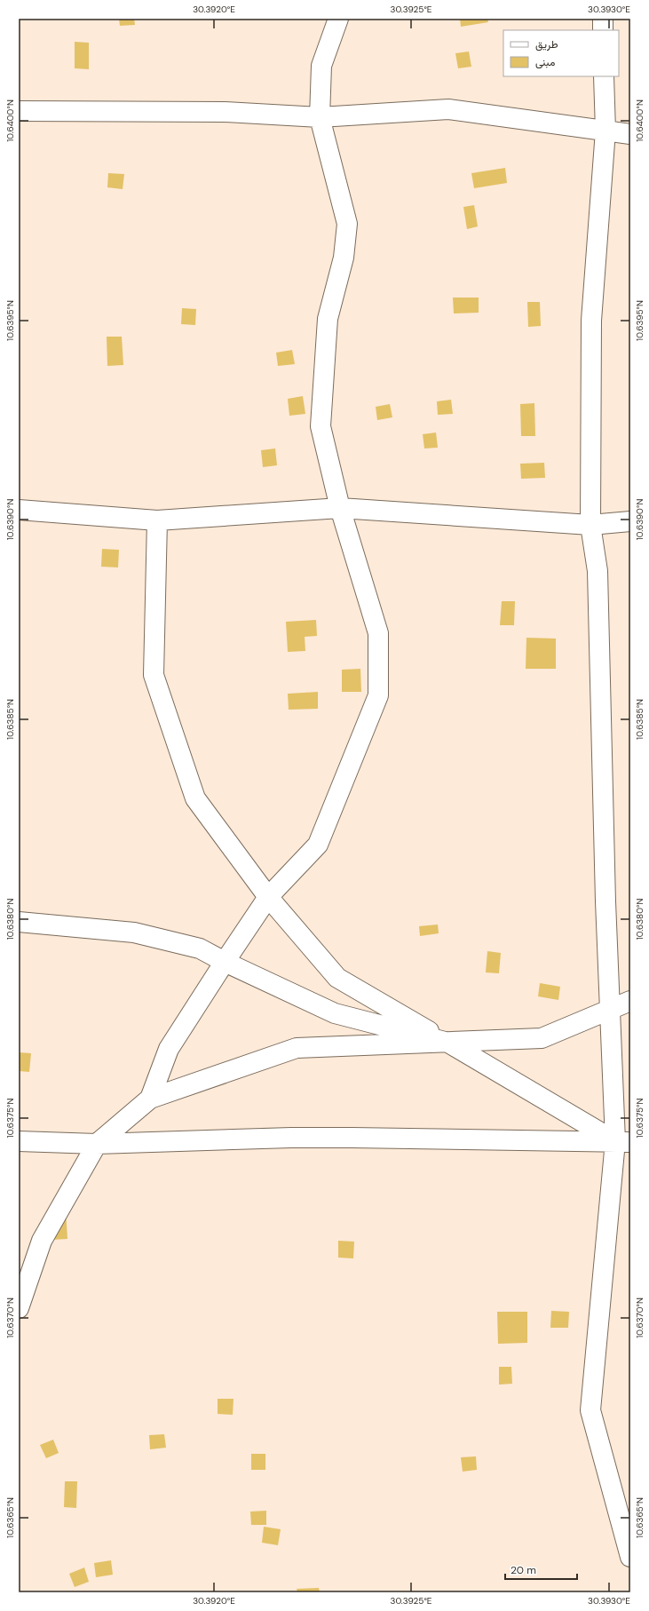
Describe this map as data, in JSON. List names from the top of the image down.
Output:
{
  "legend": ["طريق", "مبنى"],
  "scale_bar": "20 m",
  "coordinates": [
    "30.3920°E",
    "30.3925°E",
    "30.3930°E",
    "10.6400°N",
    "10.6395°N",
    "10.6390°N",
    "10.6385°N",
    "10.6380°N",
    "10.6375°N",
    "10.6370°N",
    "10.6365°N"
  ]
}
